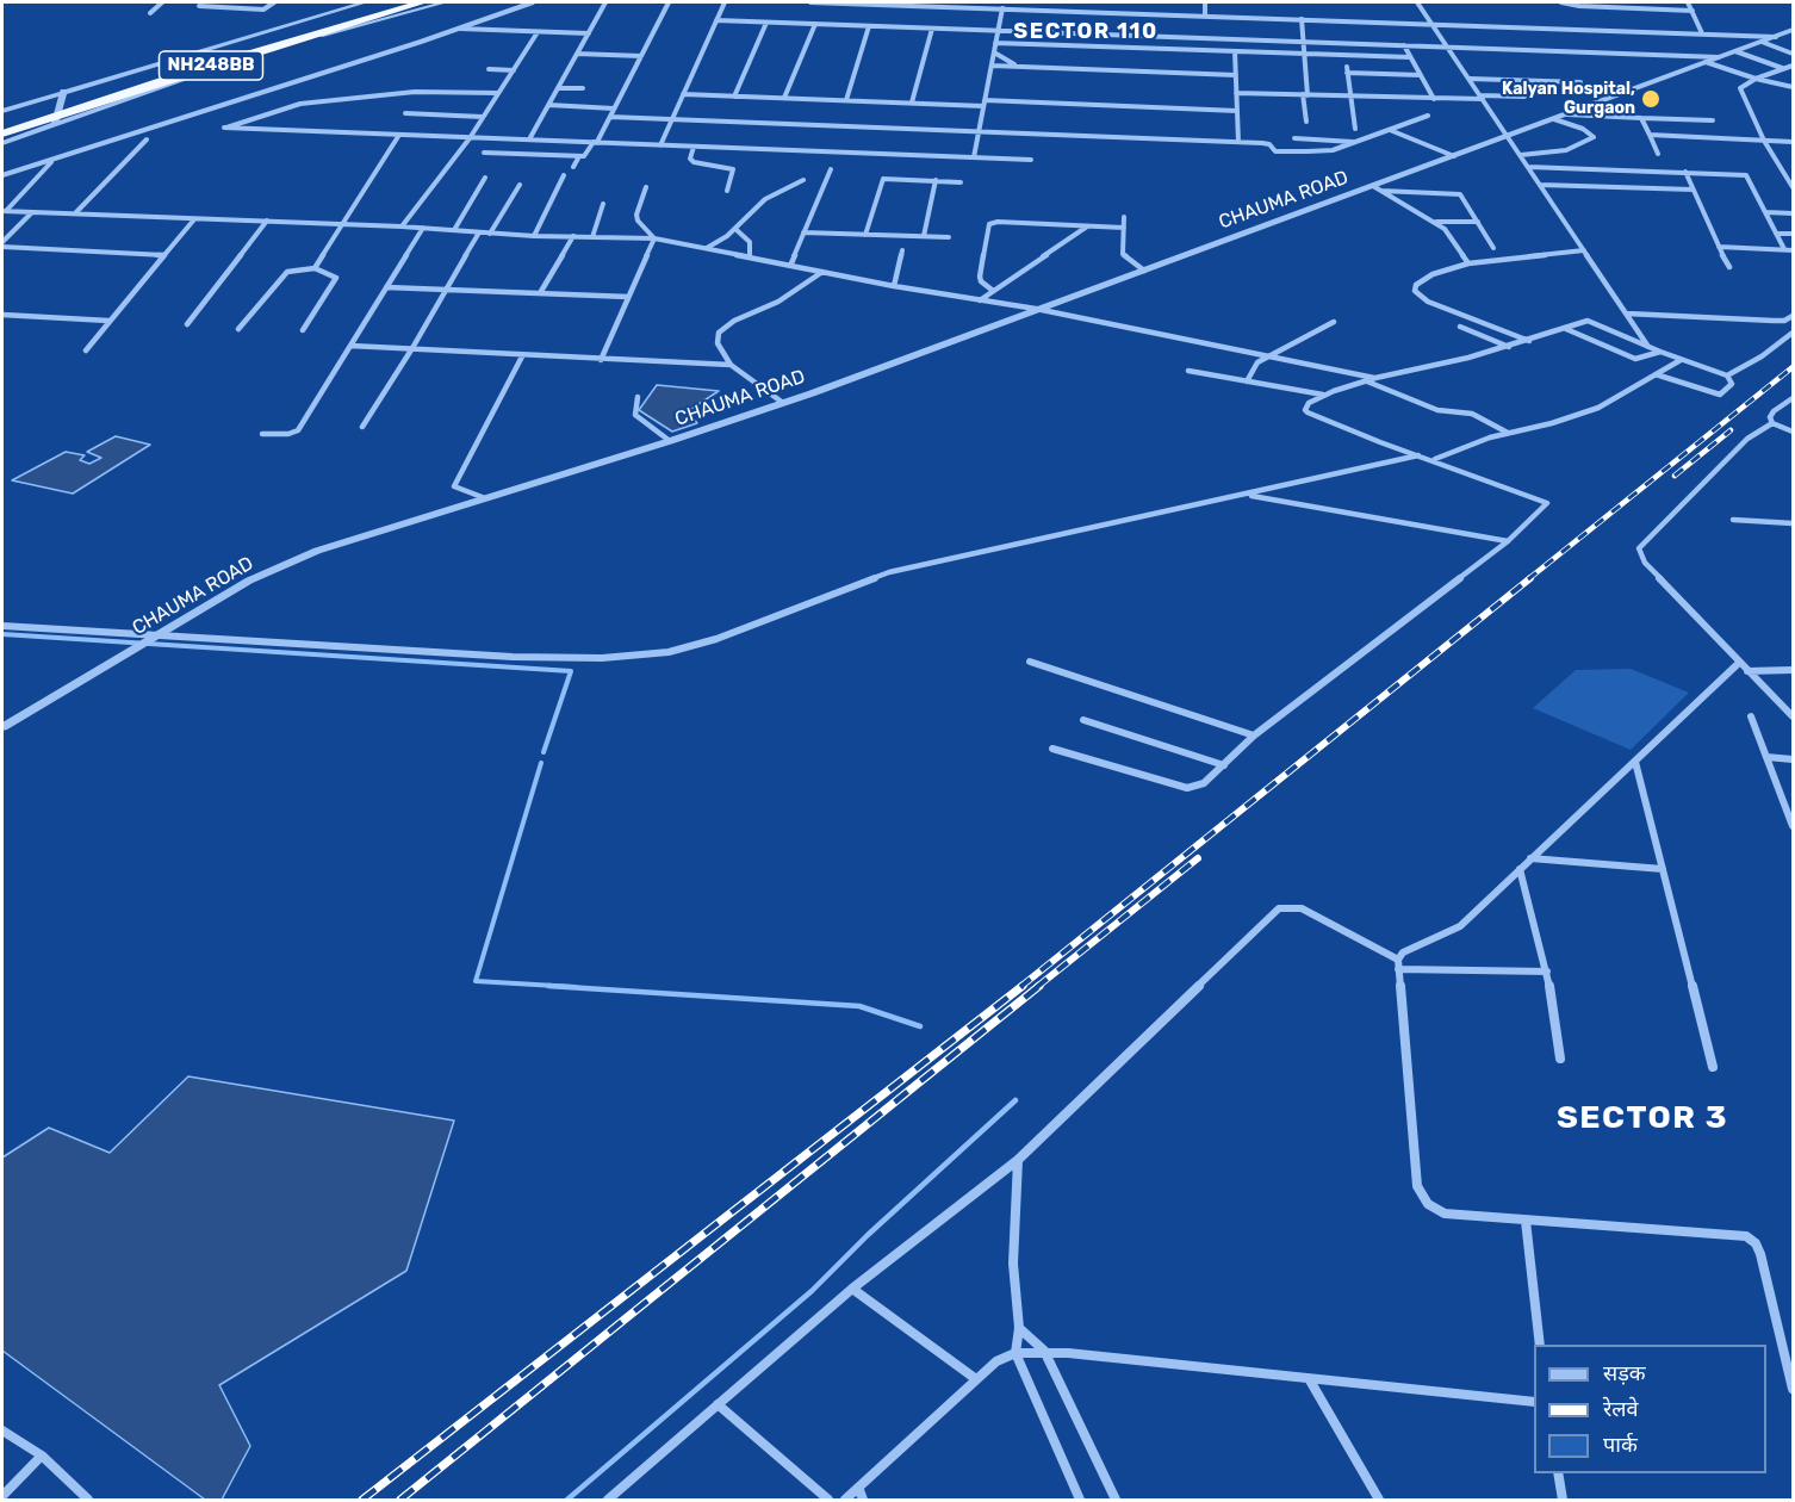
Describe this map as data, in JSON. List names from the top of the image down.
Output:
{
  "streets": {
    "highway": ["NH248BB"],
    "street": ["CHAUMA ROAD"]
  },
  "districts": ["SECTOR 110", "SECTOR 3"],
  "places": ["Kalyan Hospital, Gurgaon"],
  "legend": ["सड़क", "रेलवे", "पार्क"]
}
